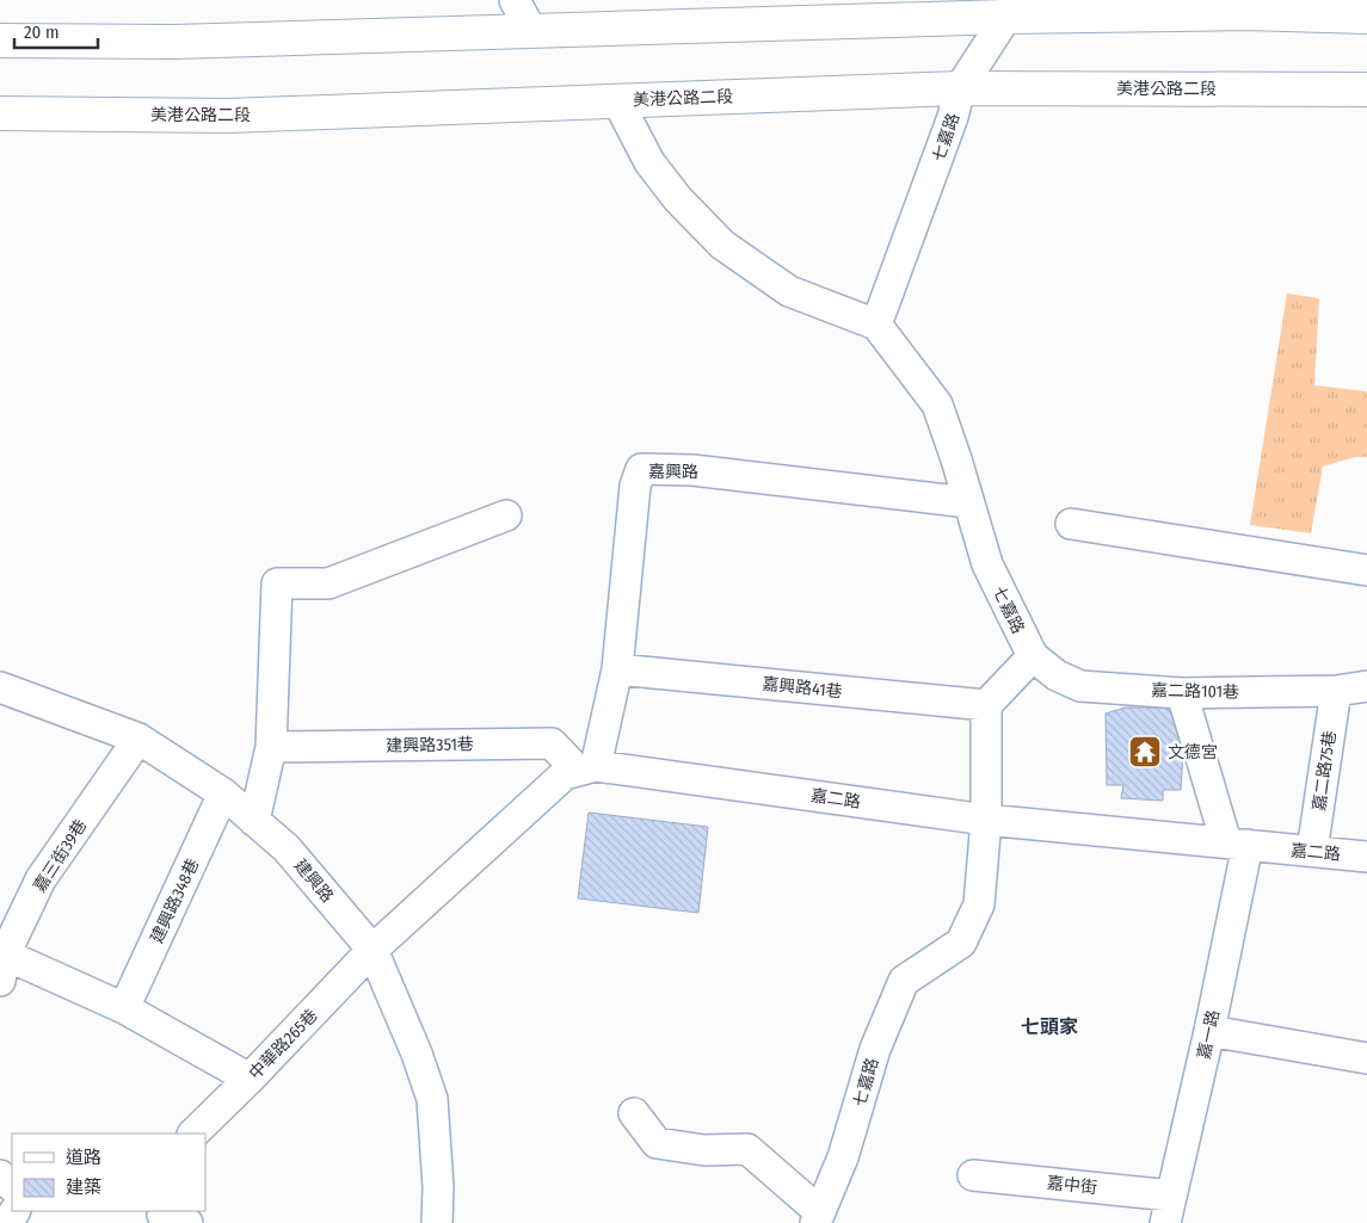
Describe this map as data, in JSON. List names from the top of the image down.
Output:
{
  "streets": {
    "main road": ["美港公路二段"],
    "street": [
      "七嘉路",
      "嘉興路",
      "嘉興路41巷",
      "嘉二路101巷",
      "建興路351巷",
      "嘉二路75巷",
      "嘉二路",
      "嘉三街39巷",
      "建興路",
      "建興路348巷",
      "嘉一路",
      "中華路265巷",
      "嘉中街"
    ]
  },
  "crossings": [
    ["美港公路二段", "七嘉路"],
    ["七嘉路", "嘉興路"],
    ["七嘉路", "嘉興路41巷"],
    ["七嘉路", "嘉二路101巷"],
    ["七嘉路", "嘉二路"],
    ["嘉興路", "嘉興路41巷"],
    ["嘉興路", "建興路351巷"],
    ["嘉興路", "嘉二路"],
    ["嘉二路101巷", "嘉二路75巷"],
    ["建興路351巷", "嘉二路"],
    ["嘉二路75巷", "嘉二路"],
    ["嘉二路", "嘉一路"],
    ["嘉三街39巷", "建興路"],
    ["建興路", "建興路348巷"],
    ["建興路", "中華路265巷"],
    ["嘉一路", "嘉中街"]
  ],
  "districts": ["七頭家"],
  "places": {
    "temple": ["文德宮"]
  },
  "legend": ["道路", "建築"],
  "scale_bar": "20 m"
}
